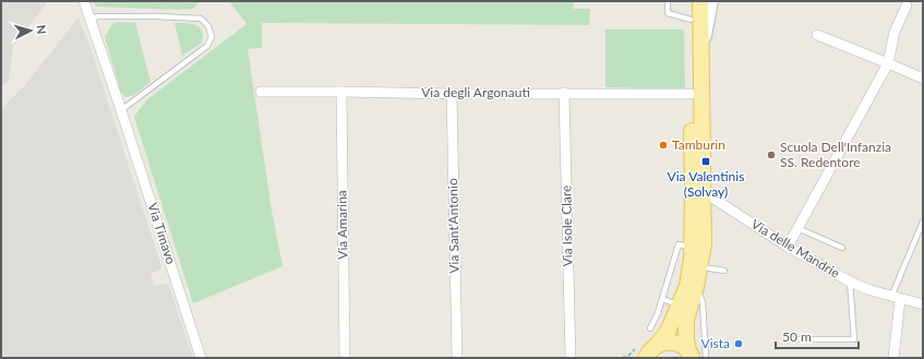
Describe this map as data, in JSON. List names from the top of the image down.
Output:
{
  "streets": {
    "street": [
      "Via degli Argonauti",
      "Via Amarina",
      "Via Sant'Antonio",
      "Via Isole Clare",
      "Via Timavo",
      "Via delle Mandrie"
    ]
  },
  "crossings": [
    ["Via degli Argonauti", "Via Amarina"],
    ["Via degli Argonauti", "Via Sant'Antonio"],
    ["Via degli Argonauti", "Via Isole Clare"]
  ],
  "places": {
    "other": ["Tamburin", "Scuola Dell'Infanzia SS. Redentore", "Vista"],
    "transit": ["Via Valentinis (Solvay)"]
  },
  "scale_bar": "50 m",
  "north": "right"
}
